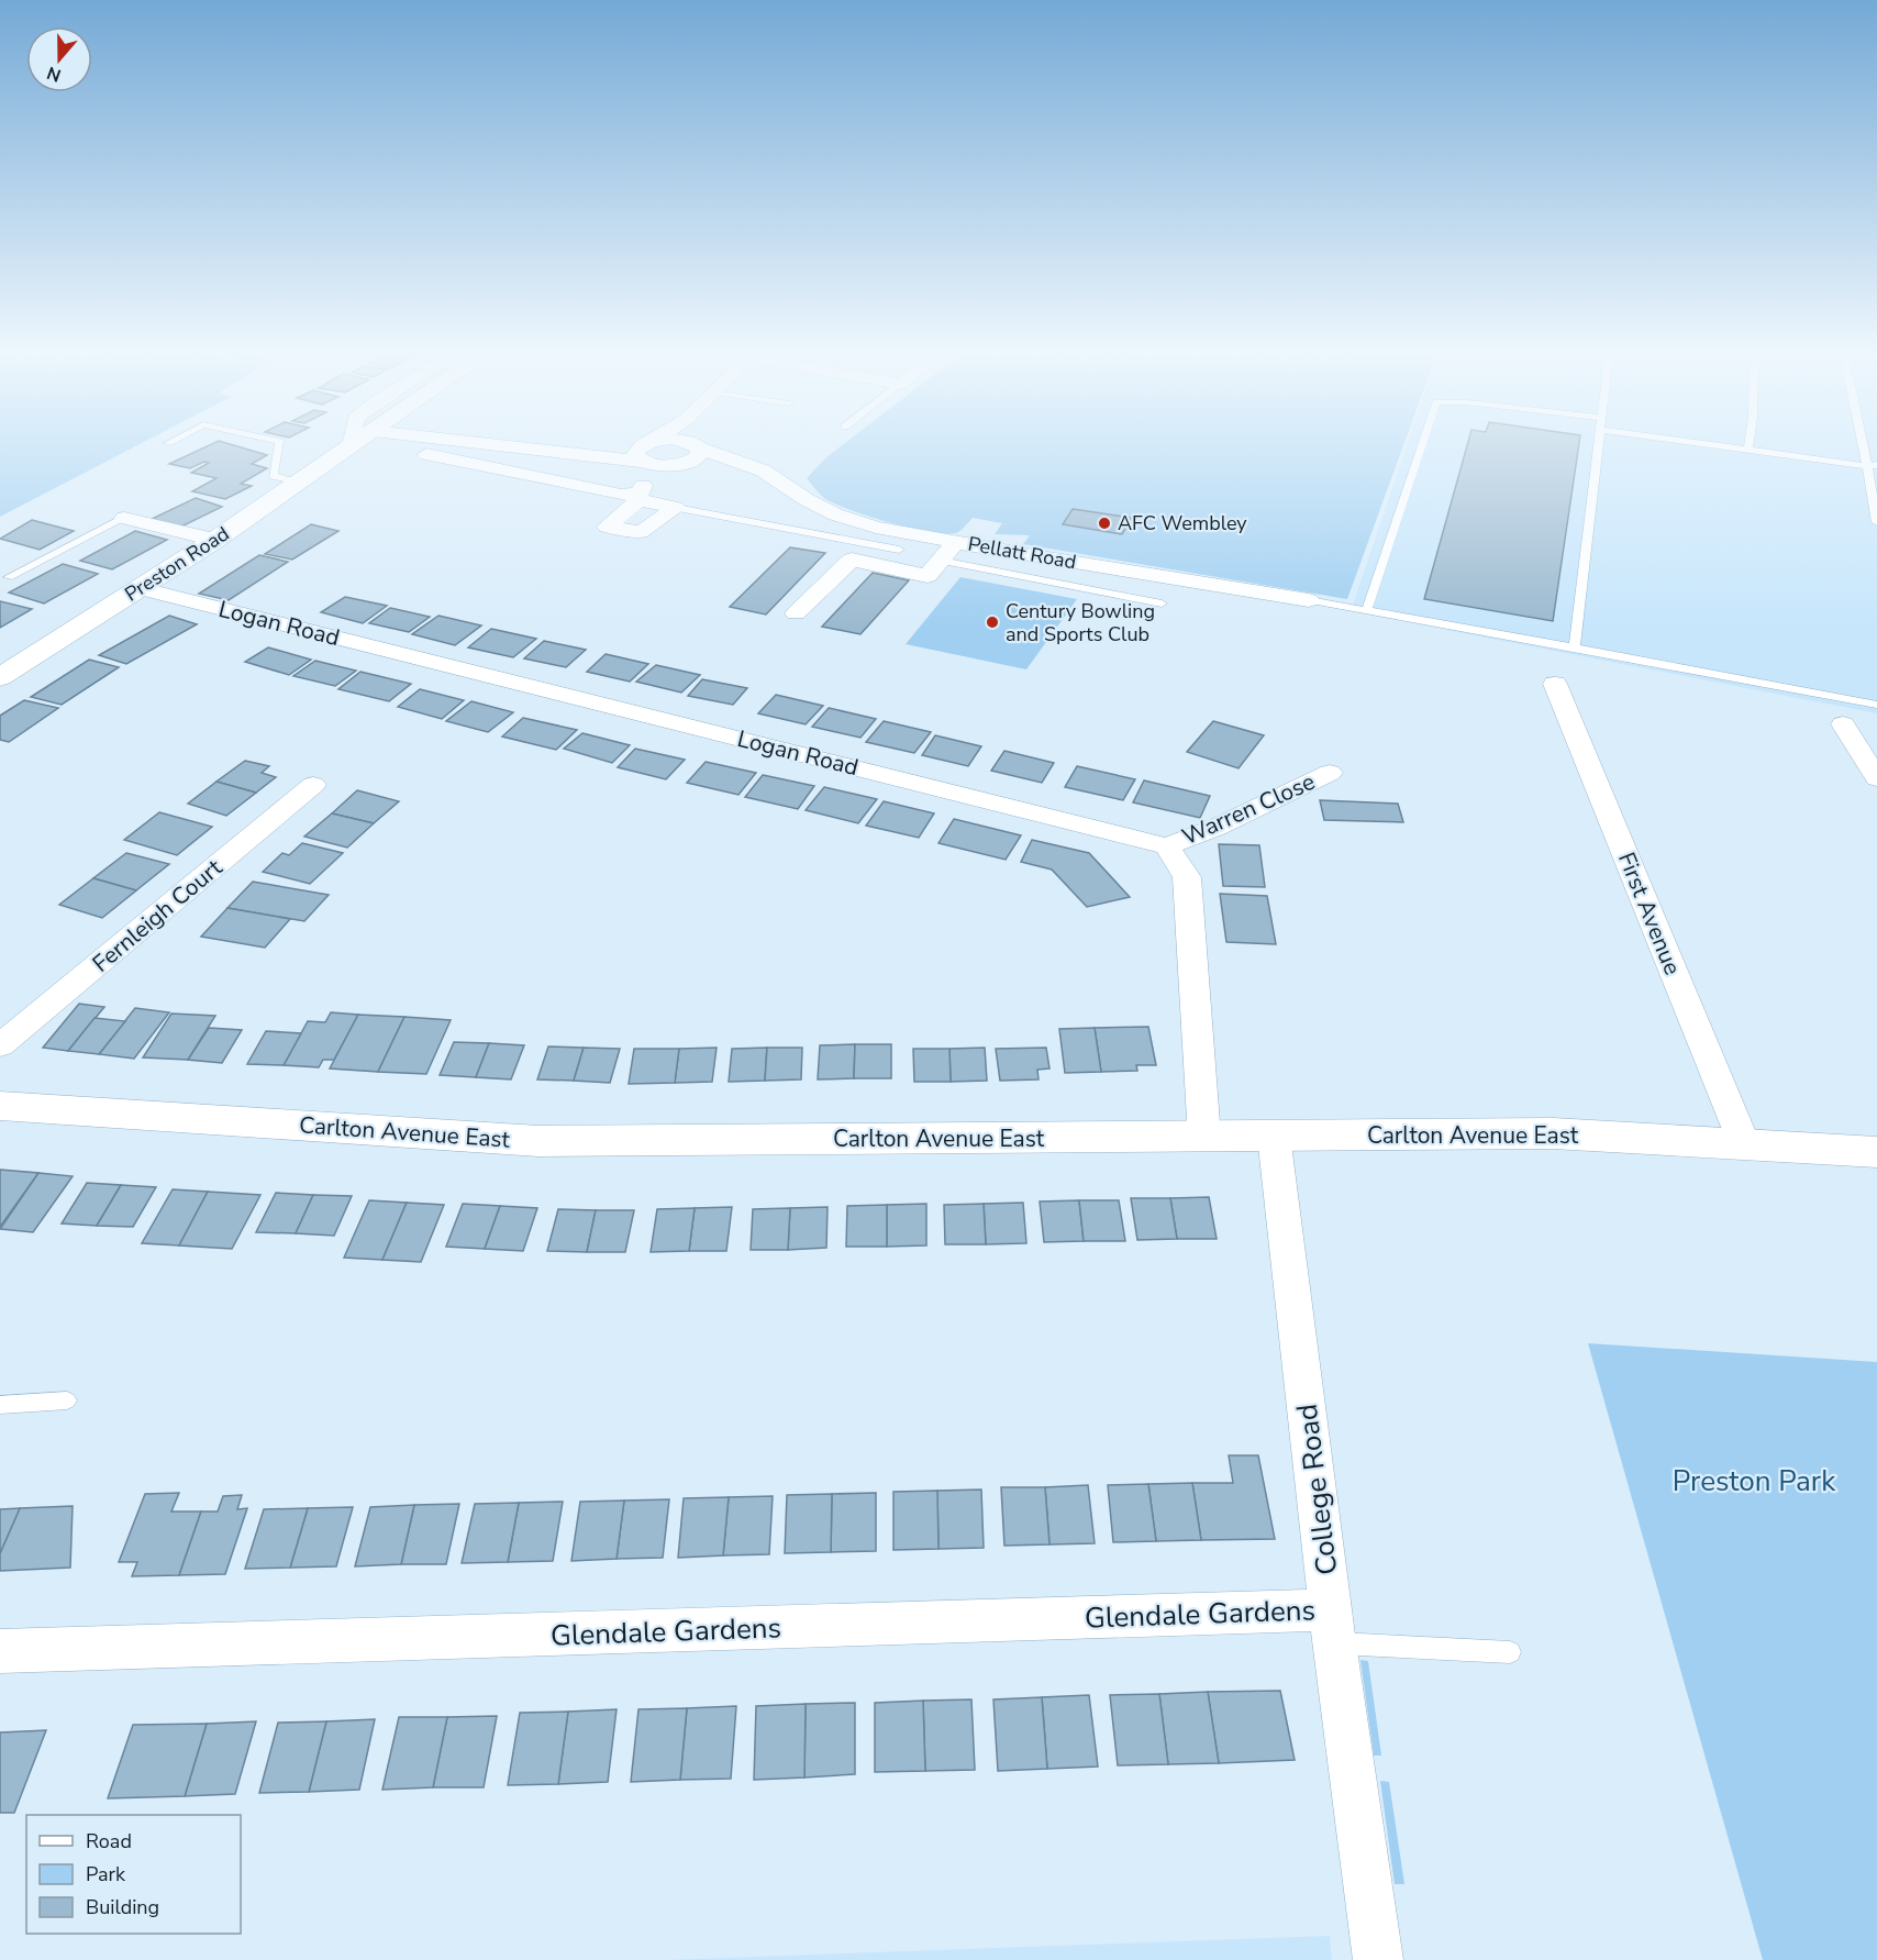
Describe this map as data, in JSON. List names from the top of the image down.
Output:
{
  "streets": {
    "street": [
      "Pellatt Road",
      "Preston Road",
      "Logan Road",
      "Warren Close",
      "First Avenue",
      "Fernleigh Court",
      "Carlton Avenue East",
      "College Road",
      "Glendale Gardens"
    ]
  },
  "crossings": [
    ["Preston Road", "Logan Road"],
    ["Logan Road", "Warren Close"],
    ["First Avenue", "Carlton Avenue East"],
    ["Carlton Avenue East", "College Road"],
    ["College Road", "Glendale Gardens"]
  ],
  "parks": ["Preston Park"],
  "places": ["AFC Wembley", "Century Bowling and Sports Club"],
  "legend": ["Road", "Park", "Building"],
  "north": "bottom"
}
